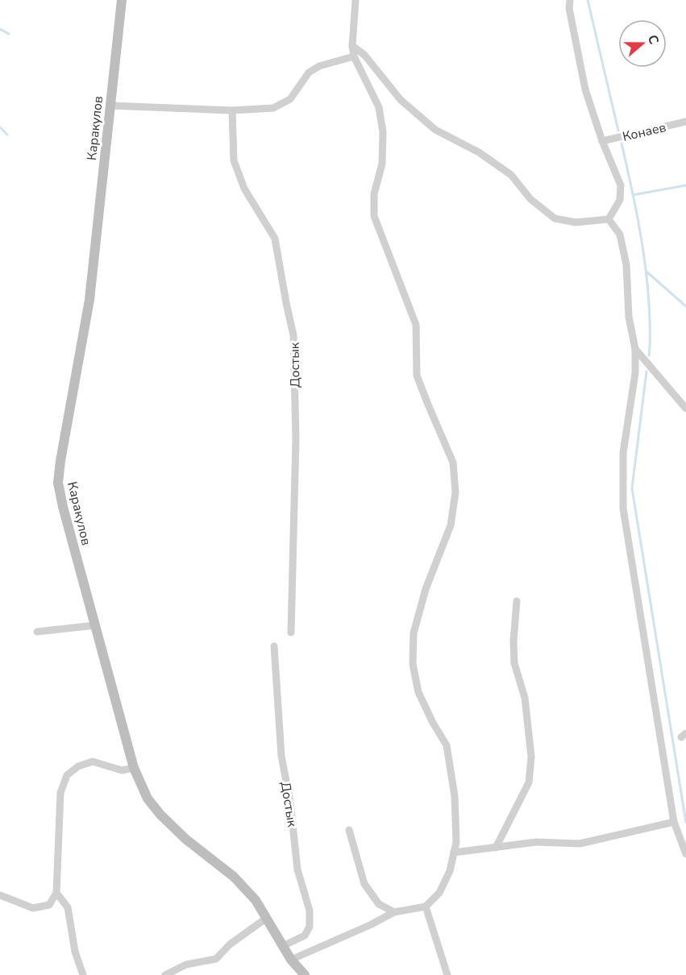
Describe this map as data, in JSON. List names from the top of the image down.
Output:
{
  "streets": {
    "main road": ["Каракулов"],
    "street": ["Конаев", "Достык"]
  },
  "crossings": [
    ["Каракулов", "Достык"]
  ],
  "north": "right"
}
